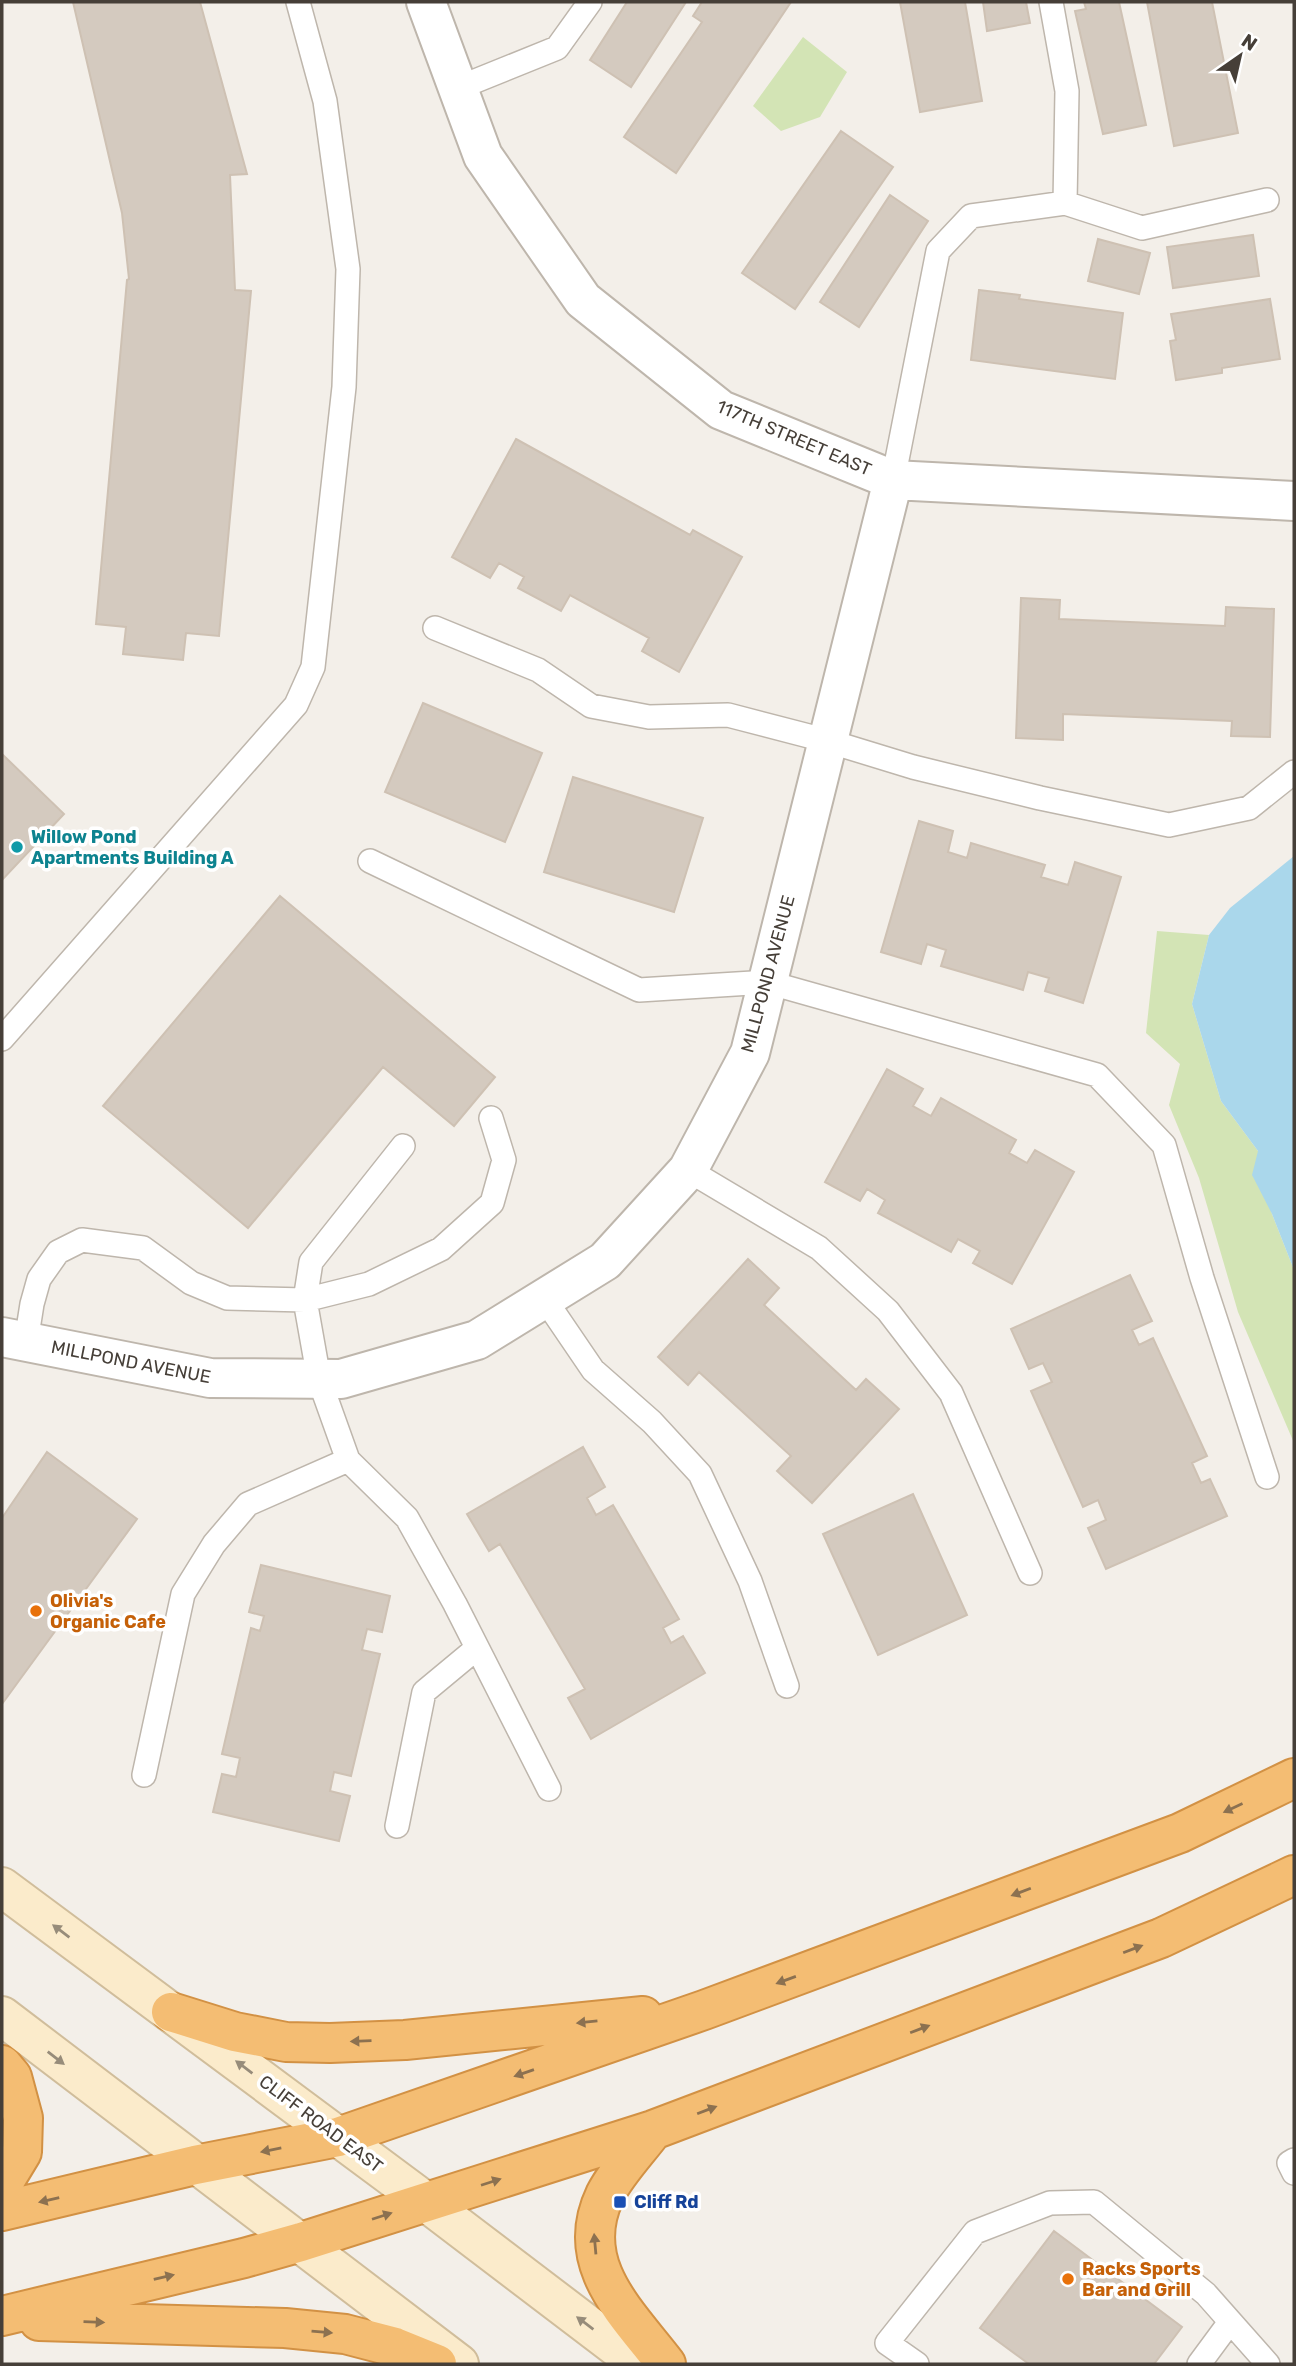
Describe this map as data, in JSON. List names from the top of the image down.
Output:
{
  "streets": {
    "main road": ["CLIFF ROAD EAST"],
    "street": ["117TH STREET EAST", "MILLPOND AVENUE"]
  },
  "crossings": [
    ["117TH STREET EAST", "MILLPOND AVENUE"]
  ],
  "places": {
    "other": ["Willow Pond Apartments Building A", "Olivia's Organic Cafe", "Racks Sports Bar and Grill"],
    "transit": ["Cliff Rd"]
  },
  "north": "top right"
}
